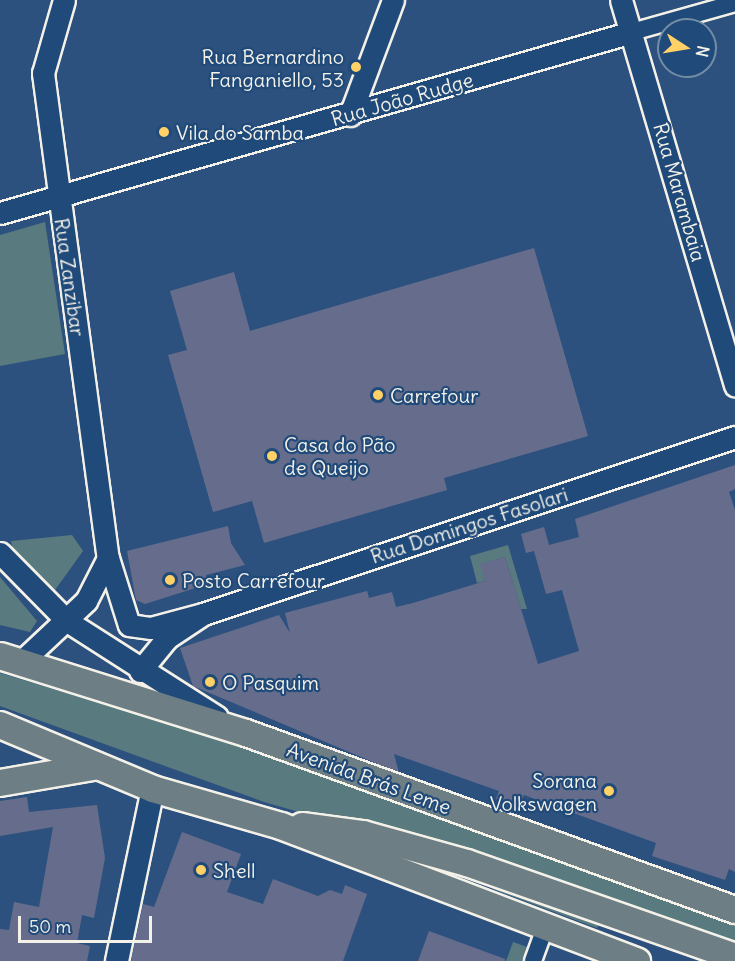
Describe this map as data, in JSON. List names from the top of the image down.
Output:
{
  "streets": {
    "main road": ["Avenida Brás Leme"],
    "street": [
      "Rua João Rudge",
      "Rua Marambaia",
      "Rua Zanzibar",
      "Rua Domingos Fasolari"
    ]
  },
  "crossings": [
    ["Rua João Rudge", "Rua Marambaia"],
    ["Rua João Rudge", "Rua Zanzibar"],
    ["Rua Zanzibar", "Rua Domingos Fasolari"],
    ["Rua Zanzibar", "Avenida Brás Leme"]
  ],
  "places": [
    "Rua Bernardino Fanganiello, 53",
    "Vila do Samba",
    "Carrefour",
    "Casa do Pão de Queijo",
    "Posto Carrefour",
    "O Pasquim",
    "Sorana Volkswagen",
    "Shell"
  ],
  "scale_bar": "50 m",
  "north": "right"
}
